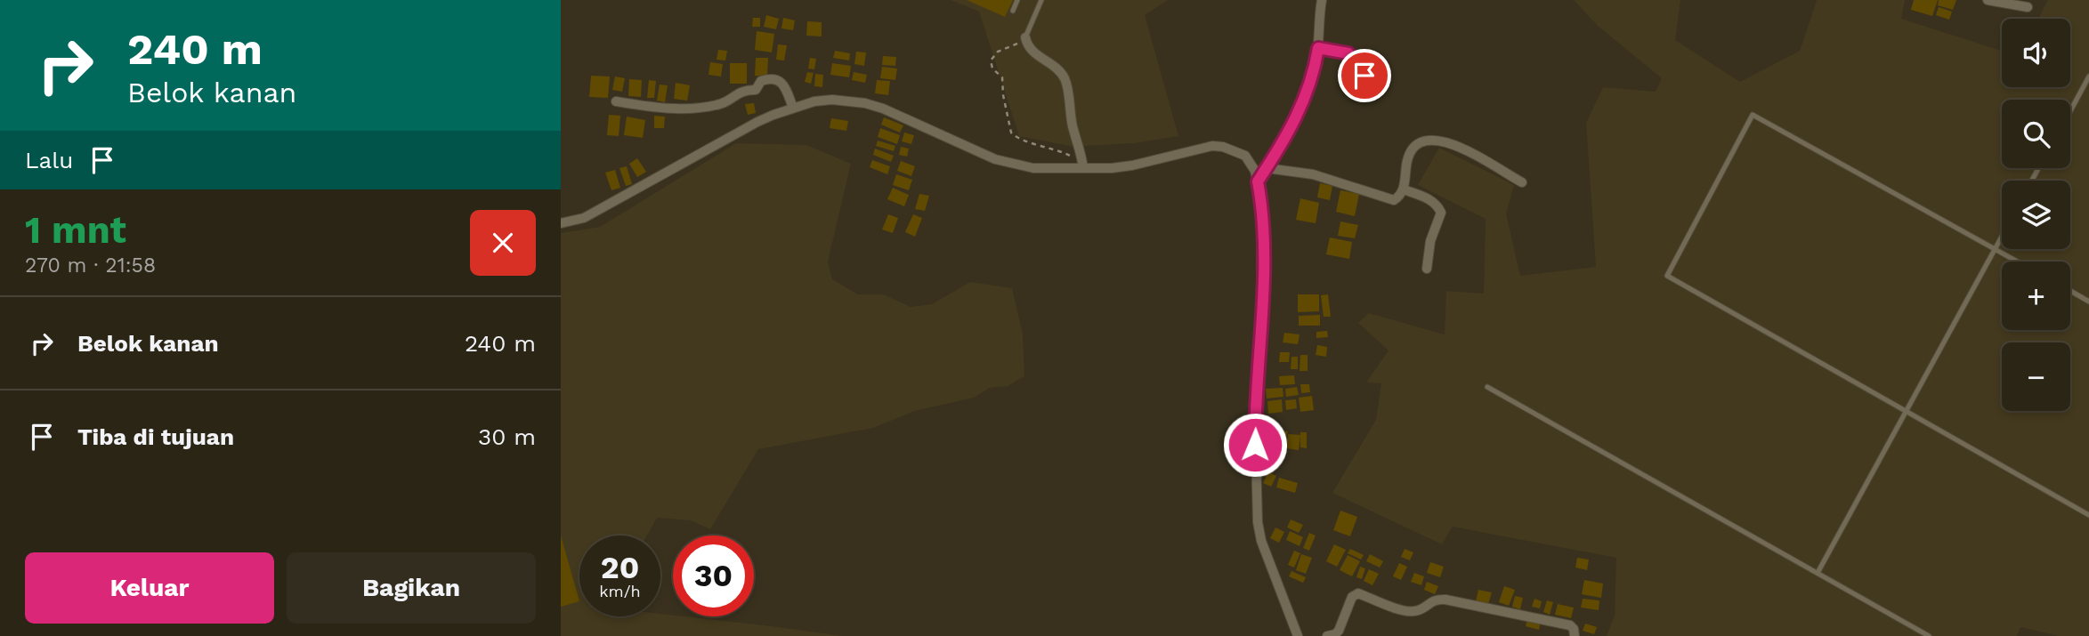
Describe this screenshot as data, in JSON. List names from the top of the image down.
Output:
{
  "page": {
    "turn": ["240 m", "Belok kanan"],
    "map_buttons": ["+", "−"],
    "then": "Lalu",
    "heading": ["1 mnt", "270 m · 21:58"],
    "list": [
      {
        "name": "Belok kanan",
        "value": "240 m"
      },
      {
        "name": "Tiba di tujuan",
        "value": "30 m"
      }
    ],
    "speed": "20 km/h",
    "limit": "30",
    "buttons": ["Keluar", "Bagikan"]
  }
}
